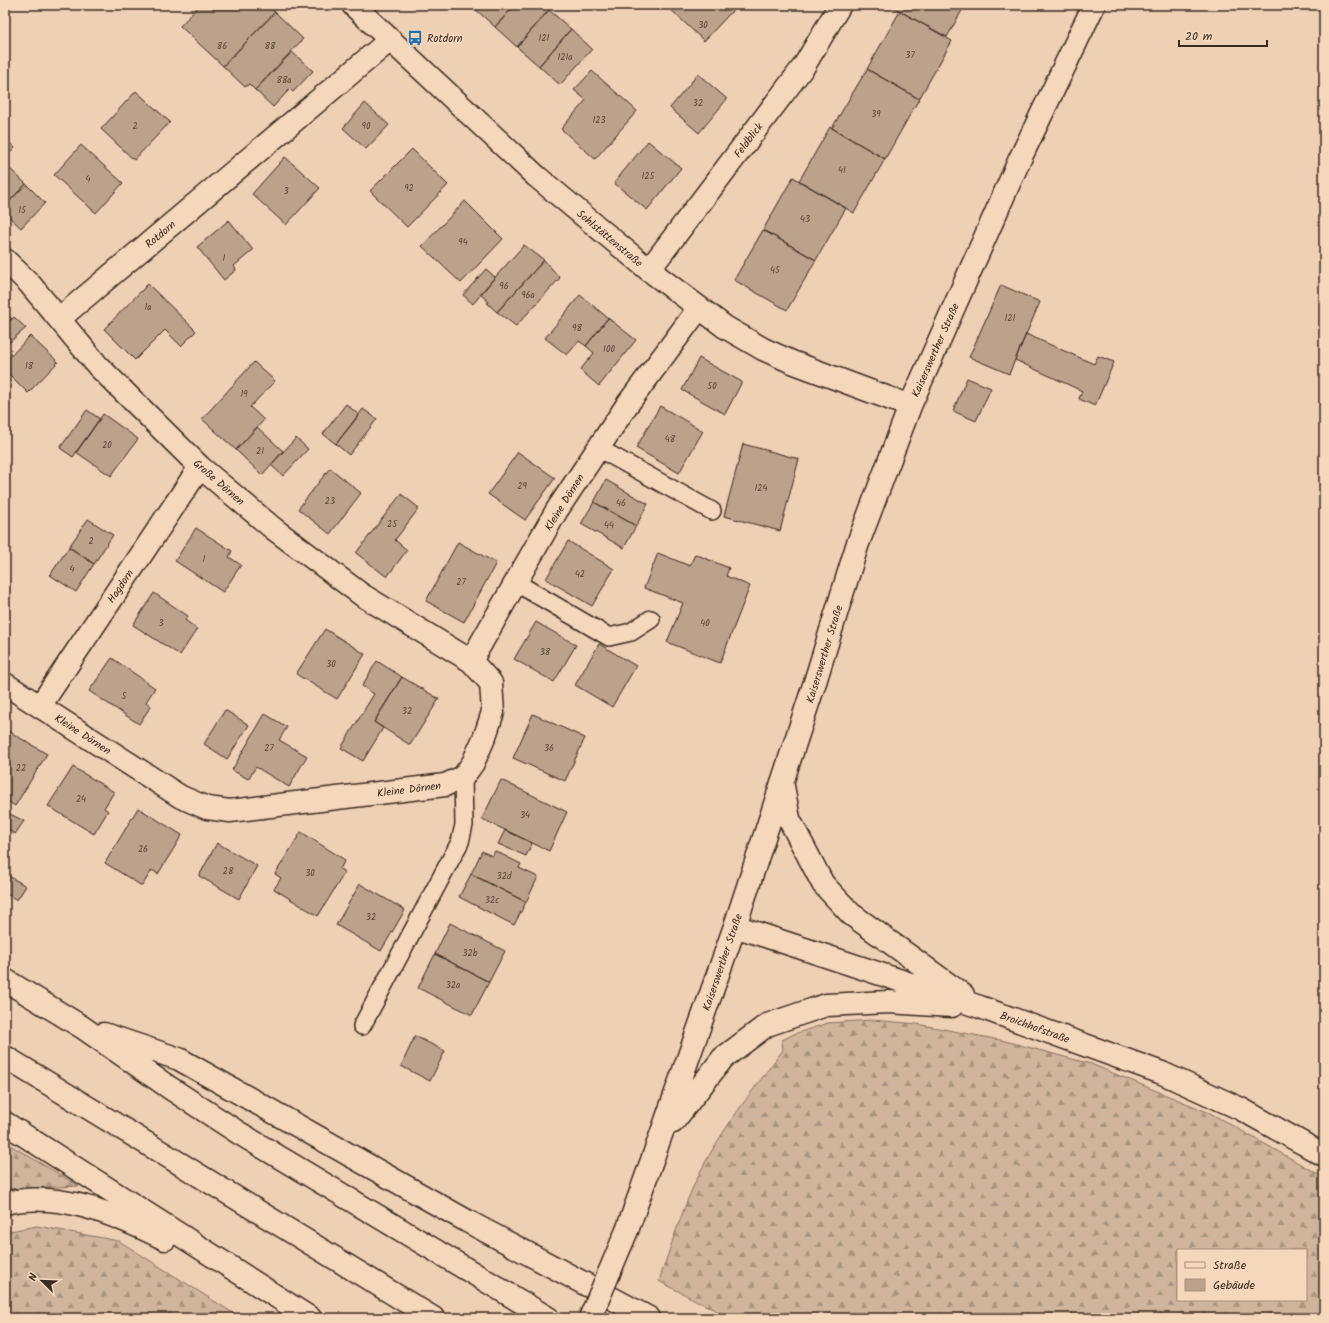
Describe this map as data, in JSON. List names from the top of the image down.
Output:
{
  "streets": {
    "main road": [
      "Feldblick",
      "Rotdorn",
      "Sohlstättenstraße",
      "Kaiserswerther Straße",
      "Große Dörnen",
      "Kleine Dörnen",
      "Hagdorn",
      "Broichhofstraße"
    ]
  },
  "crossings": [
    ["Feldblick", "Sohlstättenstraße"],
    ["Rotdorn", "Sohlstättenstraße"],
    ["Rotdorn", "Große Dörnen"],
    ["Sohlstättenstraße", "Kaiserswerther Straße"],
    ["Sohlstättenstraße", "Kleine Dörnen"],
    ["Kaiserswerther Straße", "Broichhofstraße"],
    ["Große Dörnen", "Kleine Dörnen"],
    ["Große Dörnen", "Hagdorn"],
    ["Kleine Dörnen", "Hagdorn"]
  ],
  "places": {
    "bus stop": ["Rotdorn"]
  },
  "house_numbers": [
    "30",
    "121",
    "86",
    "88",
    "37",
    "121a",
    "88a",
    "32",
    "39",
    "123",
    "2",
    "90",
    "41",
    "125",
    "4",
    "92",
    "3",
    "15",
    "43",
    "94",
    "1",
    "45",
    "96",
    "96a",
    "1a",
    "121",
    "98",
    "100",
    "18",
    "50",
    "19",
    "48",
    "20",
    "21",
    "29",
    "124",
    "23",
    "46",
    "25",
    "44",
    "2",
    "1",
    "4",
    "42",
    "27",
    "3",
    "40",
    "38",
    "30",
    "5",
    "32",
    "27",
    "36",
    "22",
    "24",
    "34",
    "26",
    "28",
    "30",
    "32d",
    "32c",
    "32",
    "32b",
    "32a"
  ],
  "legend": ["Straße", "Gebäude"],
  "scale_bar": "20 m",
  "north": "top left"
}
